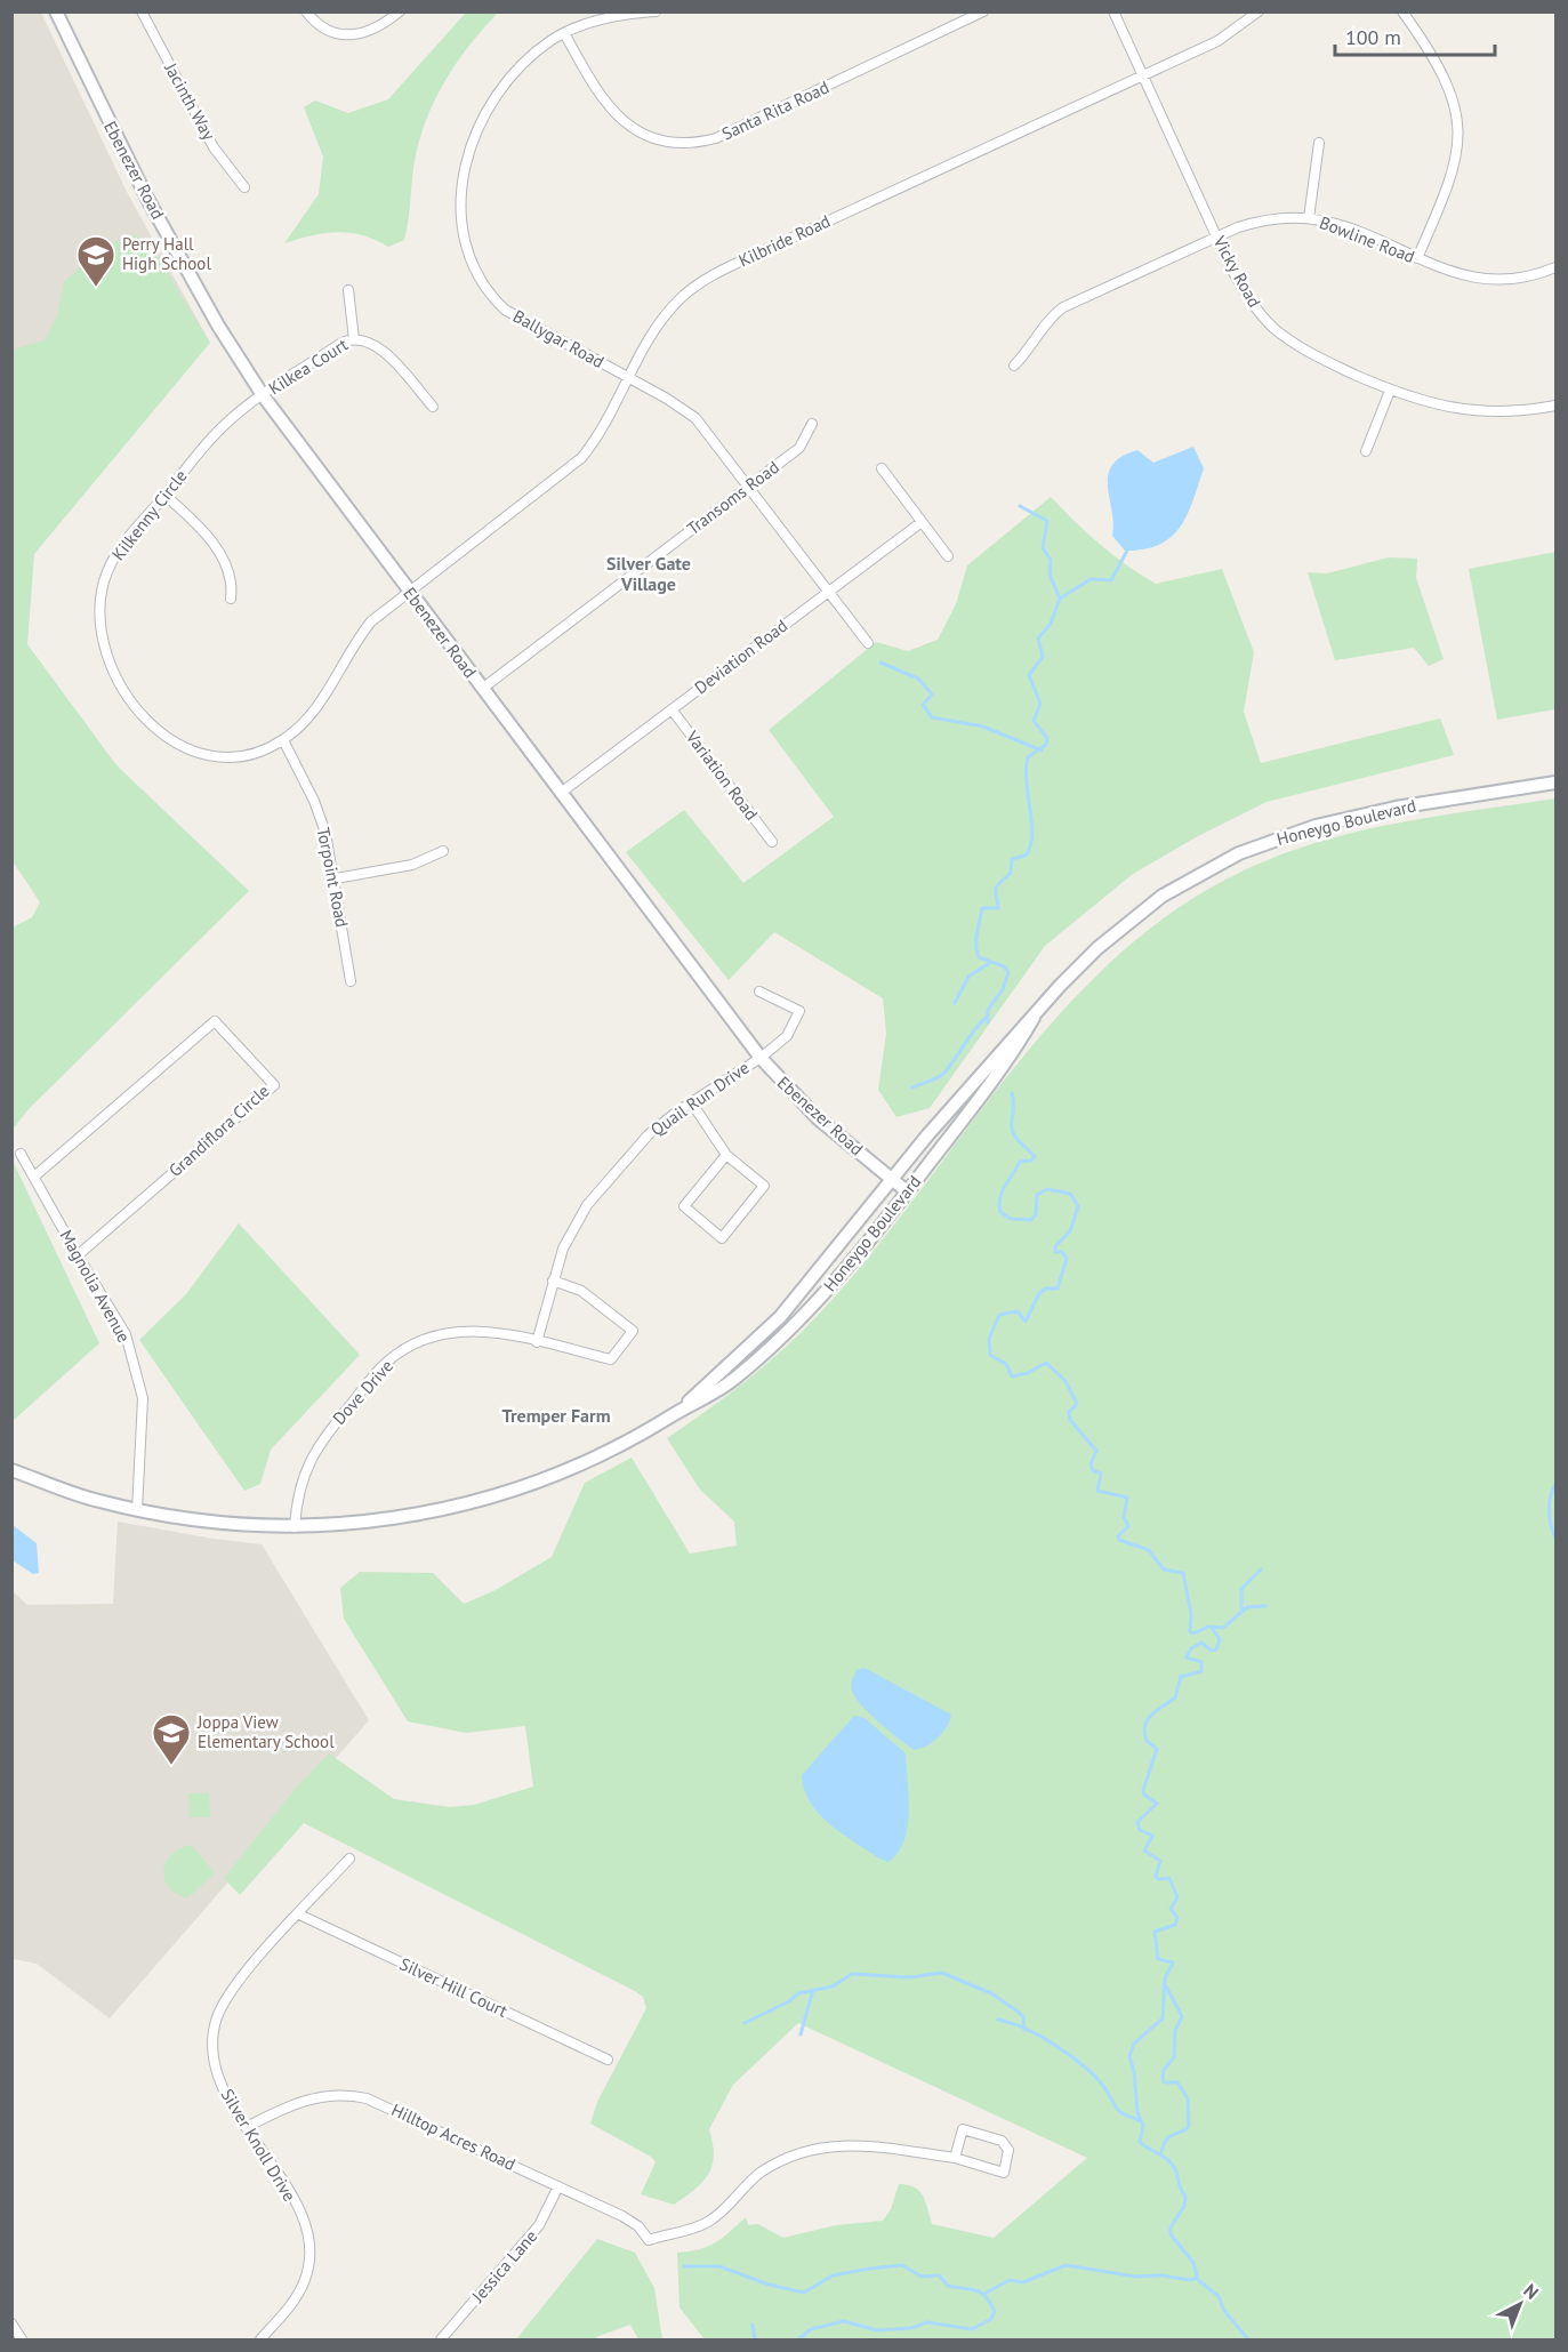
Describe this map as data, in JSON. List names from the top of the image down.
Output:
{
  "streets": {
    "main road": ["Ebenezer Road", "Honeygo Boulevard"],
    "street": [
      "Jacinth Way",
      "Santa Rita Road",
      "Bowline Road",
      "Kilbride Road",
      "Vicky Road",
      "Ballygar Road",
      "Kilkea Court",
      "Transoms Road",
      "Kilkenny Circle",
      "Deviation Road",
      "Variation Road",
      "Torpoint Road",
      "Quail Run Drive",
      "Grandiflora Circle",
      "Magnolia Avenue",
      "Dove Drive",
      "Silver Hill Court",
      "Hilltop Acres Road",
      "Silver Knoll Drive",
      "Jessica Lane"
    ]
  },
  "crossings": [
    ["Santa Rita Road", "Ballygar Road"],
    ["Ebenezer Road", "Kilbride Road"],
    ["Ebenezer Road", "Kilkea Court"],
    ["Ebenezer Road", "Transoms Road"],
    ["Ebenezer Road", "Kilkenny Circle"],
    ["Ebenezer Road", "Deviation Road"],
    ["Ebenezer Road", "Honeygo Boulevard"],
    ["Ebenezer Road", "Quail Run Drive"],
    ["Bowline Road", "Vicky Road"],
    ["Kilbride Road", "Vicky Road"],
    ["Kilbride Road", "Ballygar Road"],
    ["Kilbride Road", "Kilkenny Circle"],
    ["Ballygar Road", "Transoms Road"],
    ["Ballygar Road", "Deviation Road"],
    ["Kilkea Court", "Kilkenny Circle"],
    ["Kilkenny Circle", "Torpoint Road"],
    ["Deviation Road", "Variation Road"],
    ["Honeygo Boulevard", "Magnolia Avenue"],
    ["Honeygo Boulevard", "Dove Drive"],
    ["Quail Run Drive", "Dove Drive"],
    ["Grandiflora Circle", "Magnolia Avenue"],
    ["Silver Hill Court", "Silver Knoll Drive"],
    ["Hilltop Acres Road", "Silver Knoll Drive"],
    ["Hilltop Acres Road", "Jessica Lane"]
  ],
  "districts": ["Silver Gate Village", "Tremper Farm"],
  "places": {
    "school or university": ["Perry Hall High School", "Joppa View Elementary School"]
  },
  "scale_bar": "100 m",
  "north": "top right"
}
